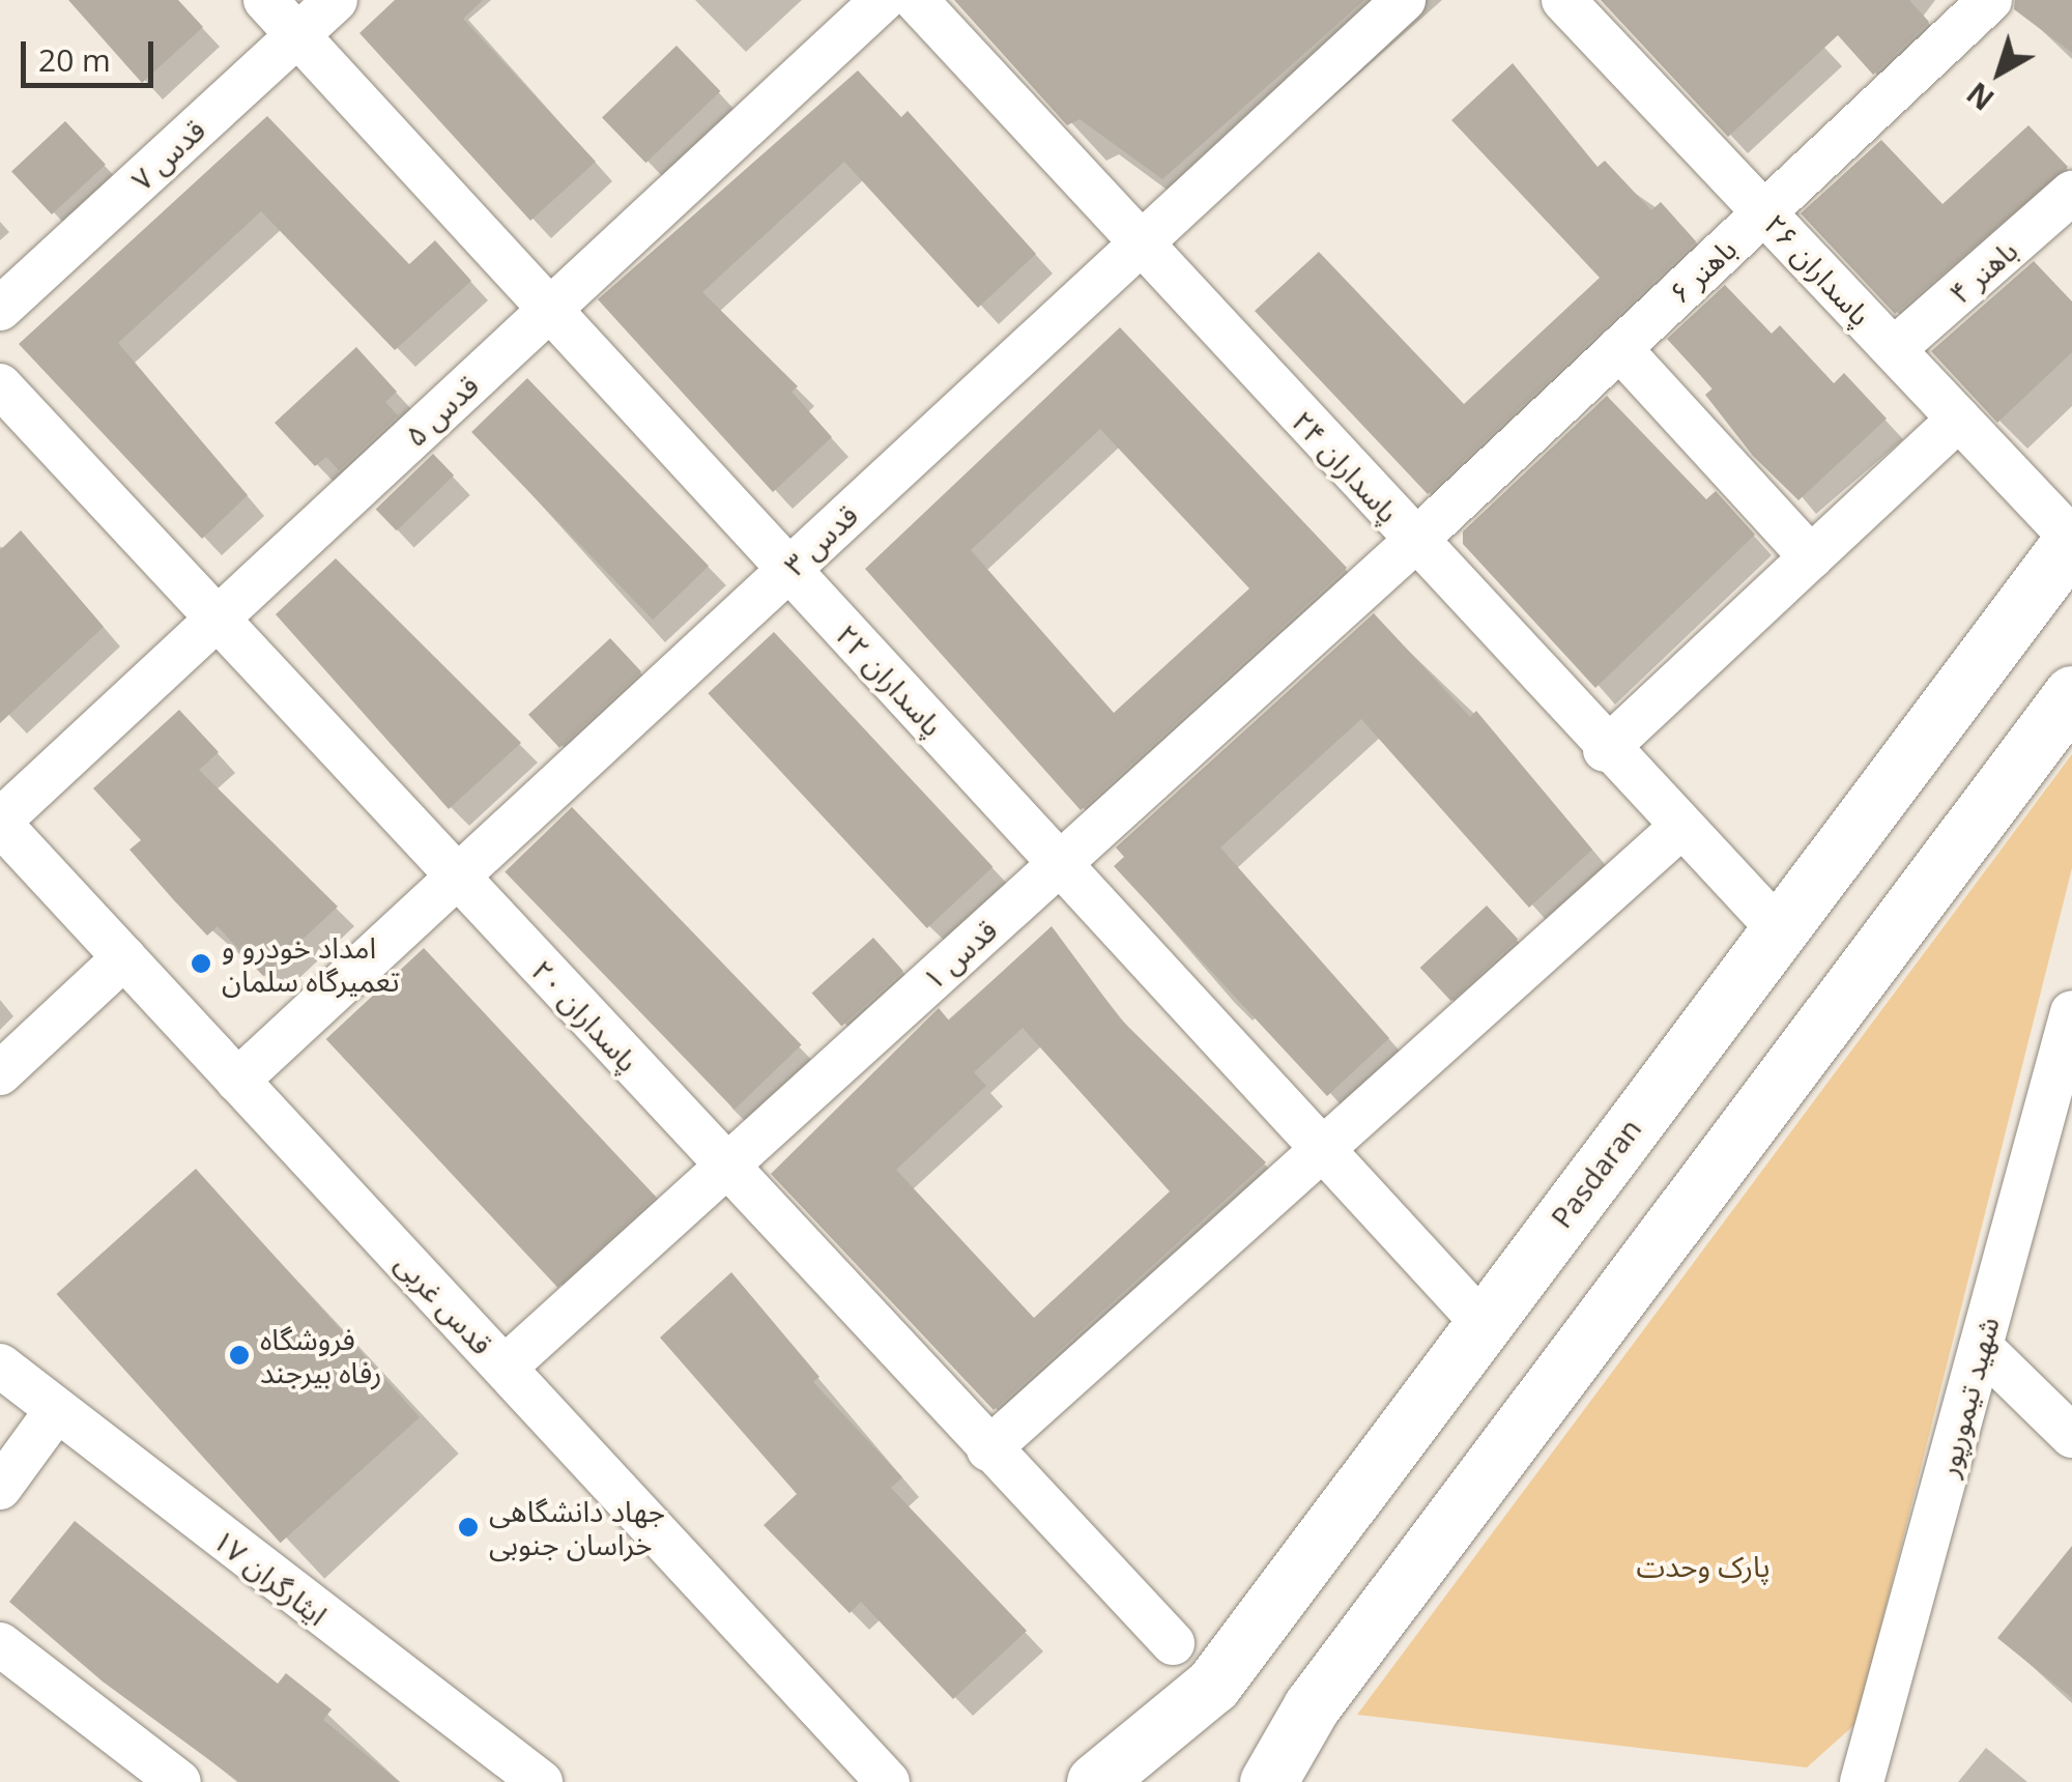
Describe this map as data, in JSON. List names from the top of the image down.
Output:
{
  "streets": {
    "main road": ["Pasdaran"],
    "street": [
      "قدس ۷",
      "پاسداران ۲۶",
      "باهنر ۶",
      "باهنر ۴",
      "قدس ۵",
      "پاسداران ۲۴",
      "قدس ۳",
      "پاسداران ۲۲",
      "قدس ۱",
      "پاسداران ۲۰",
      "قدس غربی",
      "شهید تیمورپور",
      "ایثارگران ۱۷"
    ]
  },
  "crossings": [
    ["قدس ۷", "پاسداران ۲۲"],
    ["پاسداران ۲۶", "باهنر ۶"],
    ["پاسداران ۲۶", "باهنر ۴"],
    ["پاسداران ۲۶", "Pasdaran"],
    ["باهنر ۶", "پاسداران ۲۴"],
    ["باهنر ۶", "قدس ۱"],
    ["قدس ۵", "پاسداران ۲۲"],
    ["قدس ۵", "پاسداران ۲۰"],
    ["قدس ۵", "قدس غربی"],
    ["پاسداران ۲۴", "قدس ۳"],
    ["پاسداران ۲۴", "قدس ۱"],
    ["پاسداران ۲۴", "Pasdaran"],
    ["قدس ۳", "پاسداران ۲۲"],
    ["قدس ۳", "پاسداران ۲۰"],
    ["قدس ۳", "قدس غربی"],
    ["پاسداران ۲۲", "قدس ۱"],
    ["پاسداران ۲۲", "Pasdaran"],
    ["قدس ۱", "پاسداران ۲۰"],
    ["قدس ۱", "قدس غربی"]
  ],
  "parks": ["پارک وحدت"],
  "places": ["امداد خودرو و تعمیرگاه سلمان", "فروشگاه رفاه بیرجند", "جهاد دانشگاهی خراسان جنوبی"],
  "scale_bar": "20 m",
  "north": "bottom left"
}
